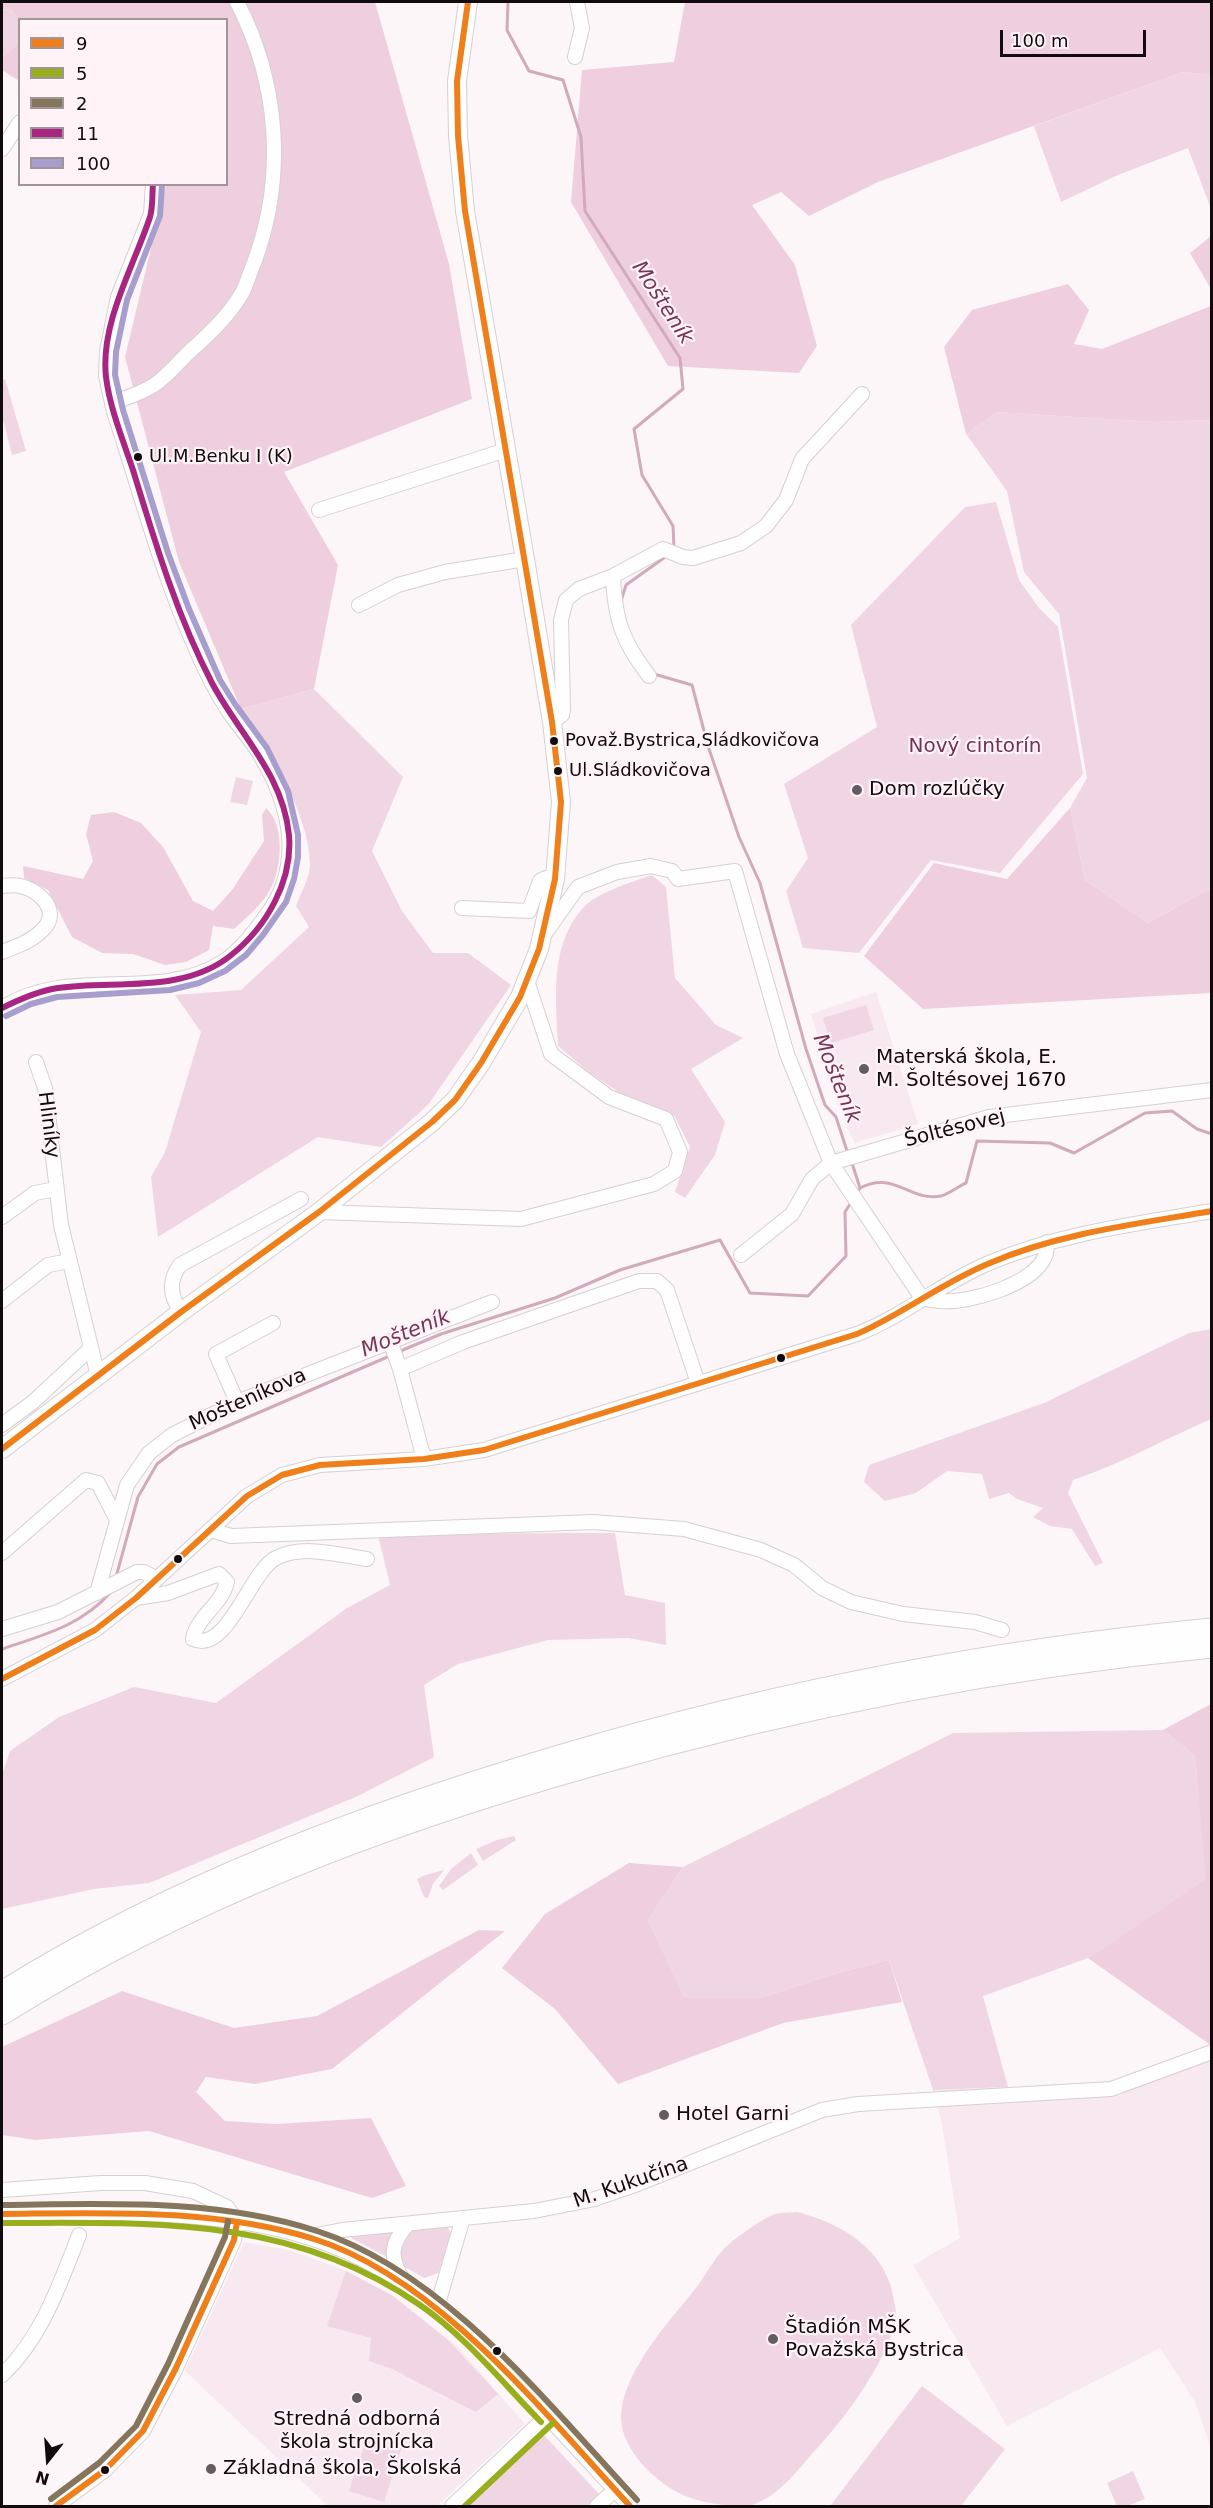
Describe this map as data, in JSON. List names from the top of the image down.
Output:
{
  "streets": {
    "street": [
      "Hliníky",
      "Šoltésovej",
      "Mošteníkova",
      "M. Kukučína"
    ]
  },
  "water": ["Mošteník"],
  "parks": ["Nový cintorín"],
  "places": [
    "Ul.M.Benku I (K)",
    "Považ.Bystrica,Sládkovičova",
    "Ul.Sládkovičova",
    "Dom rozlúčky",
    "Materská škola, E. M. Šoltésovej 1670",
    "Hotel Garni",
    "Štadión MŠK Považská Bystrica",
    "Stredná odborná škola strojnícka",
    "Základná škola, Školská"
  ],
  "lines": [
    "transit line 9",
    "transit line 11",
    "transit line 100",
    "transit line 2",
    "transit line 5"
  ],
  "legend": [
    "9",
    "5",
    "2",
    "11",
    "100"
  ],
  "scale_bar": "100 m",
  "north": "bottom"
}
